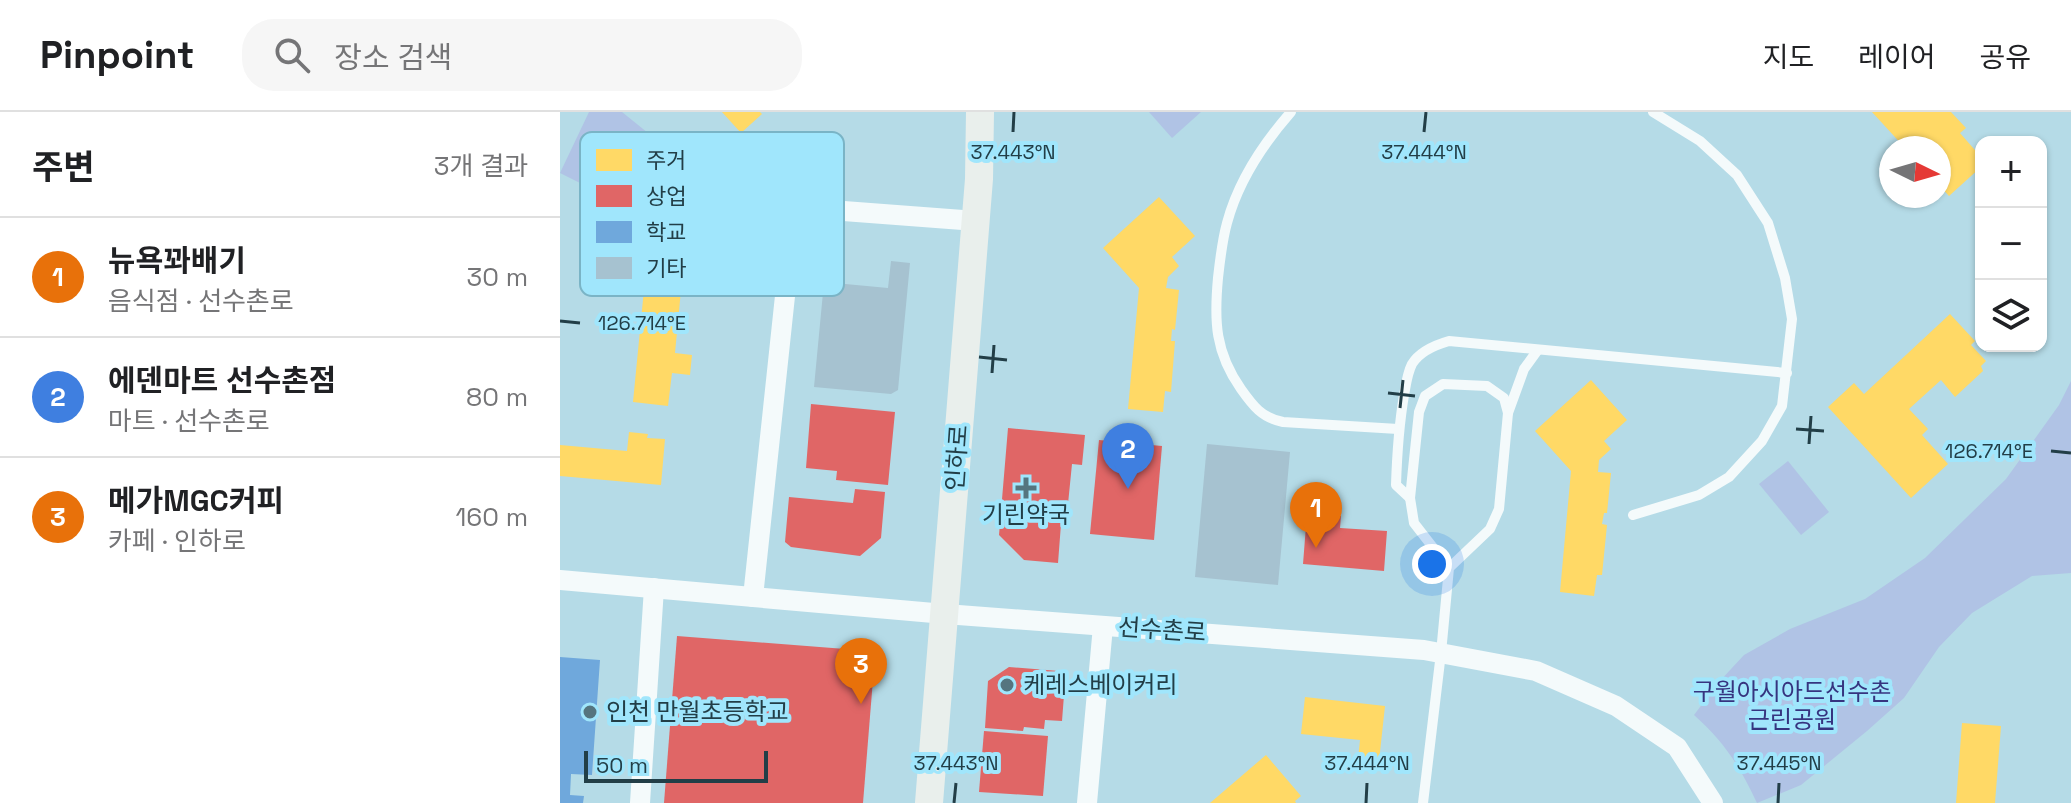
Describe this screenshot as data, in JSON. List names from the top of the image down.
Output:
{
  "streets": {
    "main road": ["인하로"],
    "street": ["선수촌로"]
  },
  "crossings": [
    ["인하로", "선수촌로"]
  ],
  "parks": ["구월아시아드선수촌 근린공원"],
  "places": {
    "health": ["기린약국"],
    "other": ["케레스베이커리", "인천 만월초등학교"]
  },
  "legend": [
    "주거",
    "상업",
    "학교",
    "기타"
  ],
  "scale_bar": "50 m",
  "north": "right",
  "page": {
    "header": "Pinpoint",
    "search": "장소 검색",
    "nav": ["지도", "레이어", "공유"],
    "heading": ["주변", "3개 결과"],
    "map_buttons": ["+", "−"],
    "list": [
      {
        "mark": "1",
        "name": "뉴욕꽈배기",
        "note": "음식점 · 선수촌로",
        "value": "30 m"
      },
      {
        "mark": "2",
        "name": "에덴마트 선수촌점",
        "note": "마트 · 선수촌로",
        "value": "80 m"
      },
      {
        "mark": "3",
        "name": "메가MGC커피",
        "note": "카페 · 인하로",
        "value": "160 m"
      }
    ],
    "pins": ["2", "1", "3"],
    "scale": "50 m"
  },
  "coordinates": [
    "37.443°N",
    "37.444°N",
    "126.714°E",
    "37.445°N"
  ]
}
